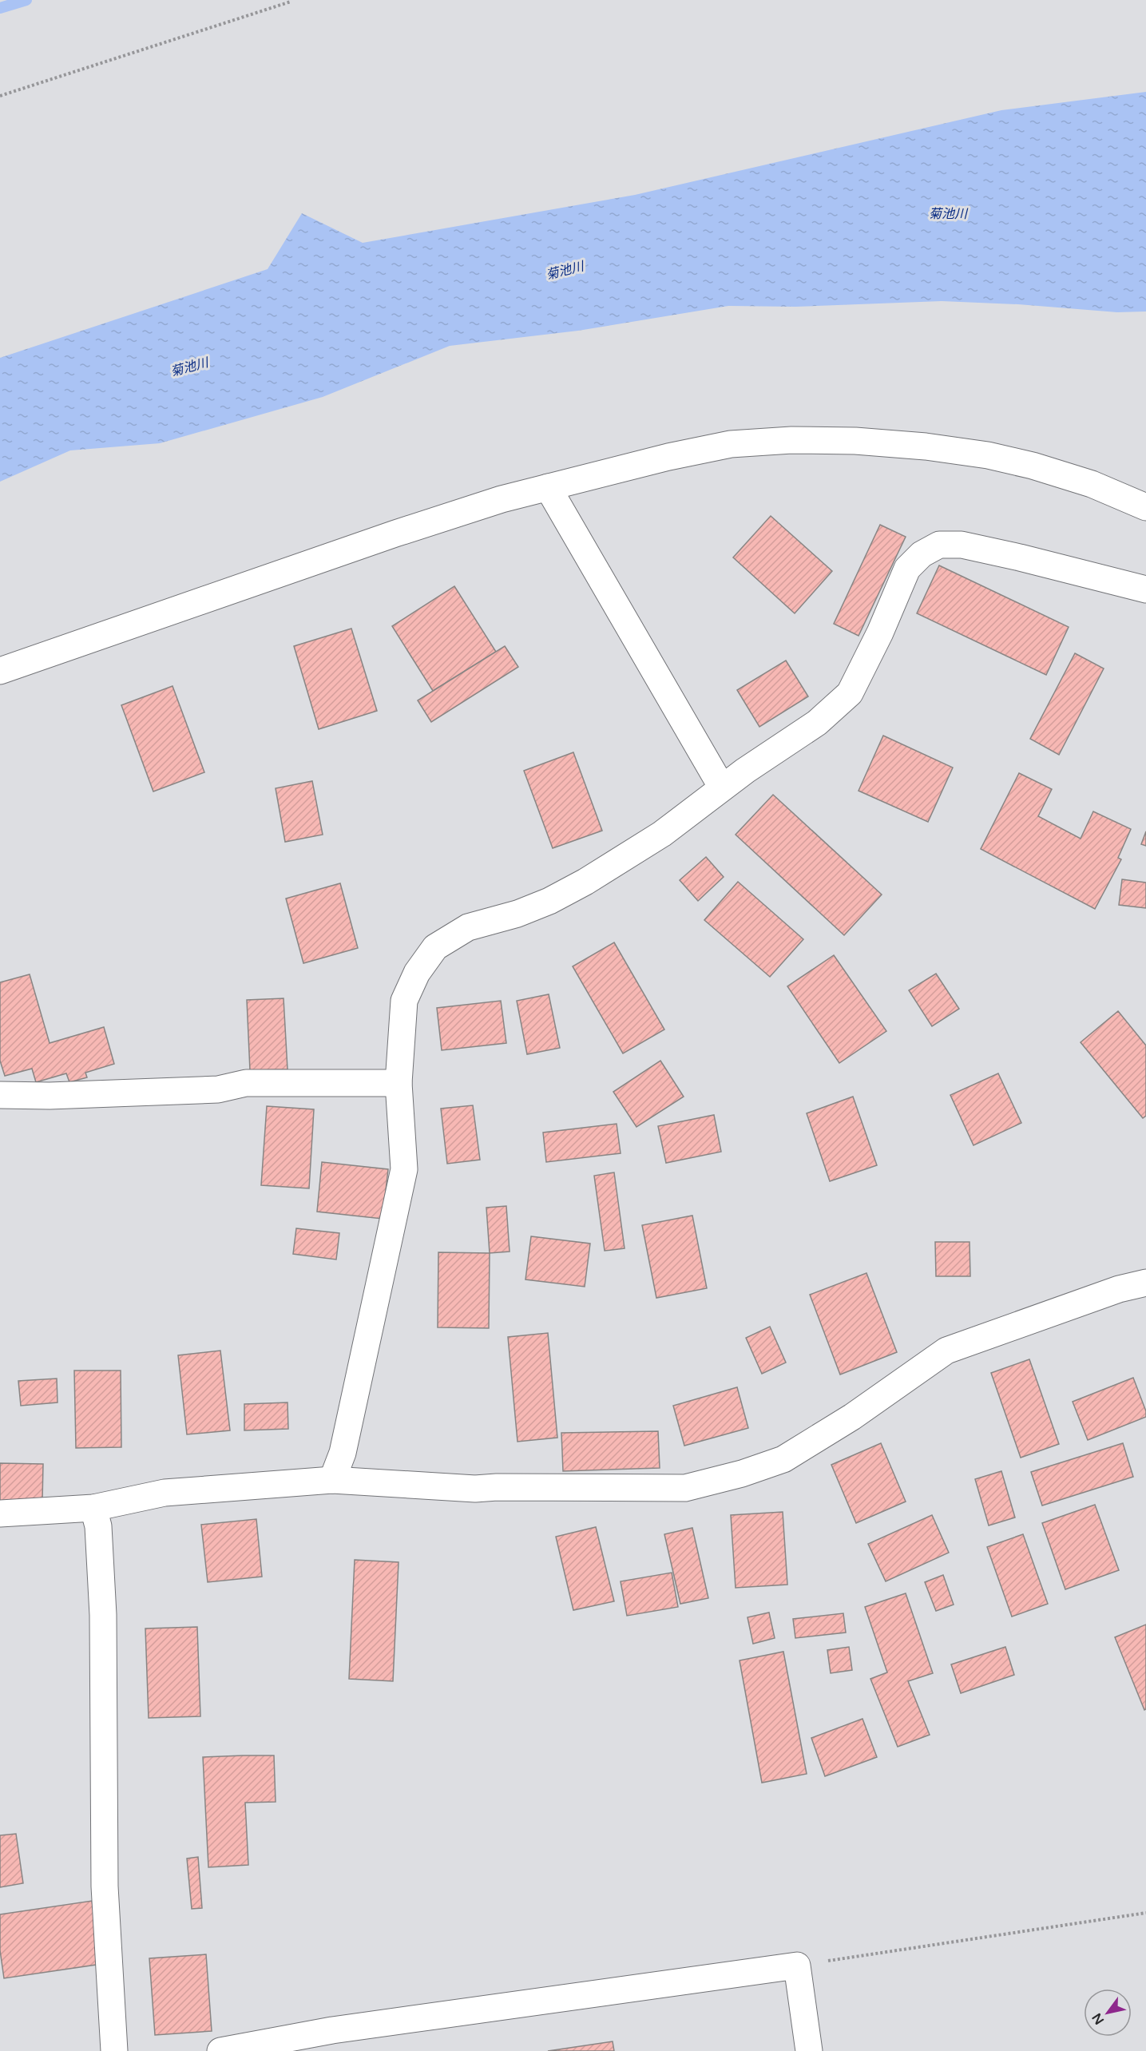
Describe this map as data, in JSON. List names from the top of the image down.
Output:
{
  "water": ["菊池川"],
  "north": "bottom left"
}
